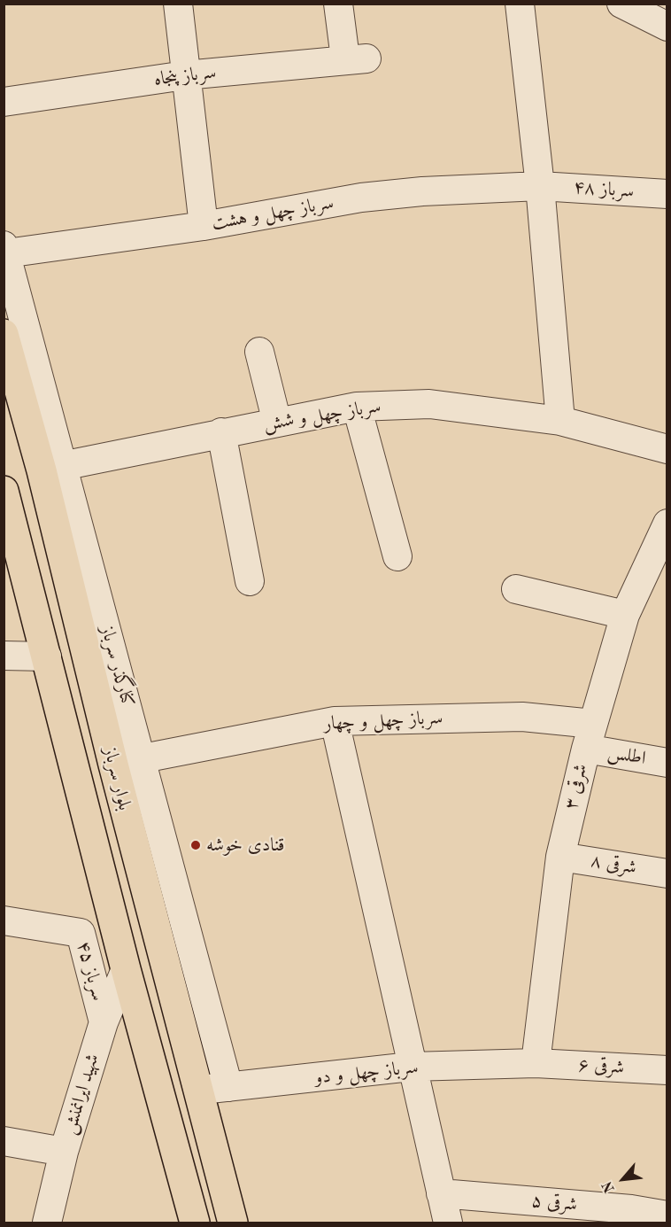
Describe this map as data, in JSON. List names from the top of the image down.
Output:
{
  "streets": {
    "main road": ["بلوار سرباز"],
    "street": [
      "سرباز پنجاه",
      "سرباز ۴۸",
      "سرباز چهل و هشت",
      "سرباز چهل و شش",
      "کنارگذر سرباز",
      "سرباز چهل و چهار",
      "اطلس",
      "شرقی ۳",
      "۸ شرقی",
      "سرباز ۴۵",
      "۶ شرقی",
      "سرباز چهل و دو",
      "شهید ایرانمنش",
      "شرقی ۵"
    ]
  },
  "crossings": [
    ["سرباز ۴۸", "سرباز چهل و هشت"],
    ["سرباز چهل و هشت", "کنارگذر سرباز"],
    ["سرباز چهل و شش", "کنارگذر سرباز"],
    ["سرباز چهل و شش", "بلوار سرباز"],
    ["کنارگذر سرباز", "سرباز چهل و چهار"],
    ["کنارگذر سرباز", "بلوار سرباز"],
    ["کنارگذر سرباز", "سرباز چهل و دو"],
    ["سرباز چهل و چهار", "اطلس"],
    ["سرباز چهل و چهار", "بلوار سرباز"],
    ["سرباز چهل و چهار", "شرقی ۳"],
    ["اطلس", "شرقی ۳"],
    ["بلوار سرباز", "سرباز چهل و دو"],
    ["بلوار سرباز", "شهید ایرانمنش"],
    ["شرقی ۳", "۸ شرقی"],
    ["شرقی ۳", "۶ شرقی"],
    ["شرقی ۳", "سرباز چهل و دو"],
    ["سرباز ۴۵", "شهید ایرانمنش"],
    ["۶ شرقی", "سرباز چهل و دو"]
  ],
  "places": ["قنادی خوشه"],
  "north": "bottom left"
}
